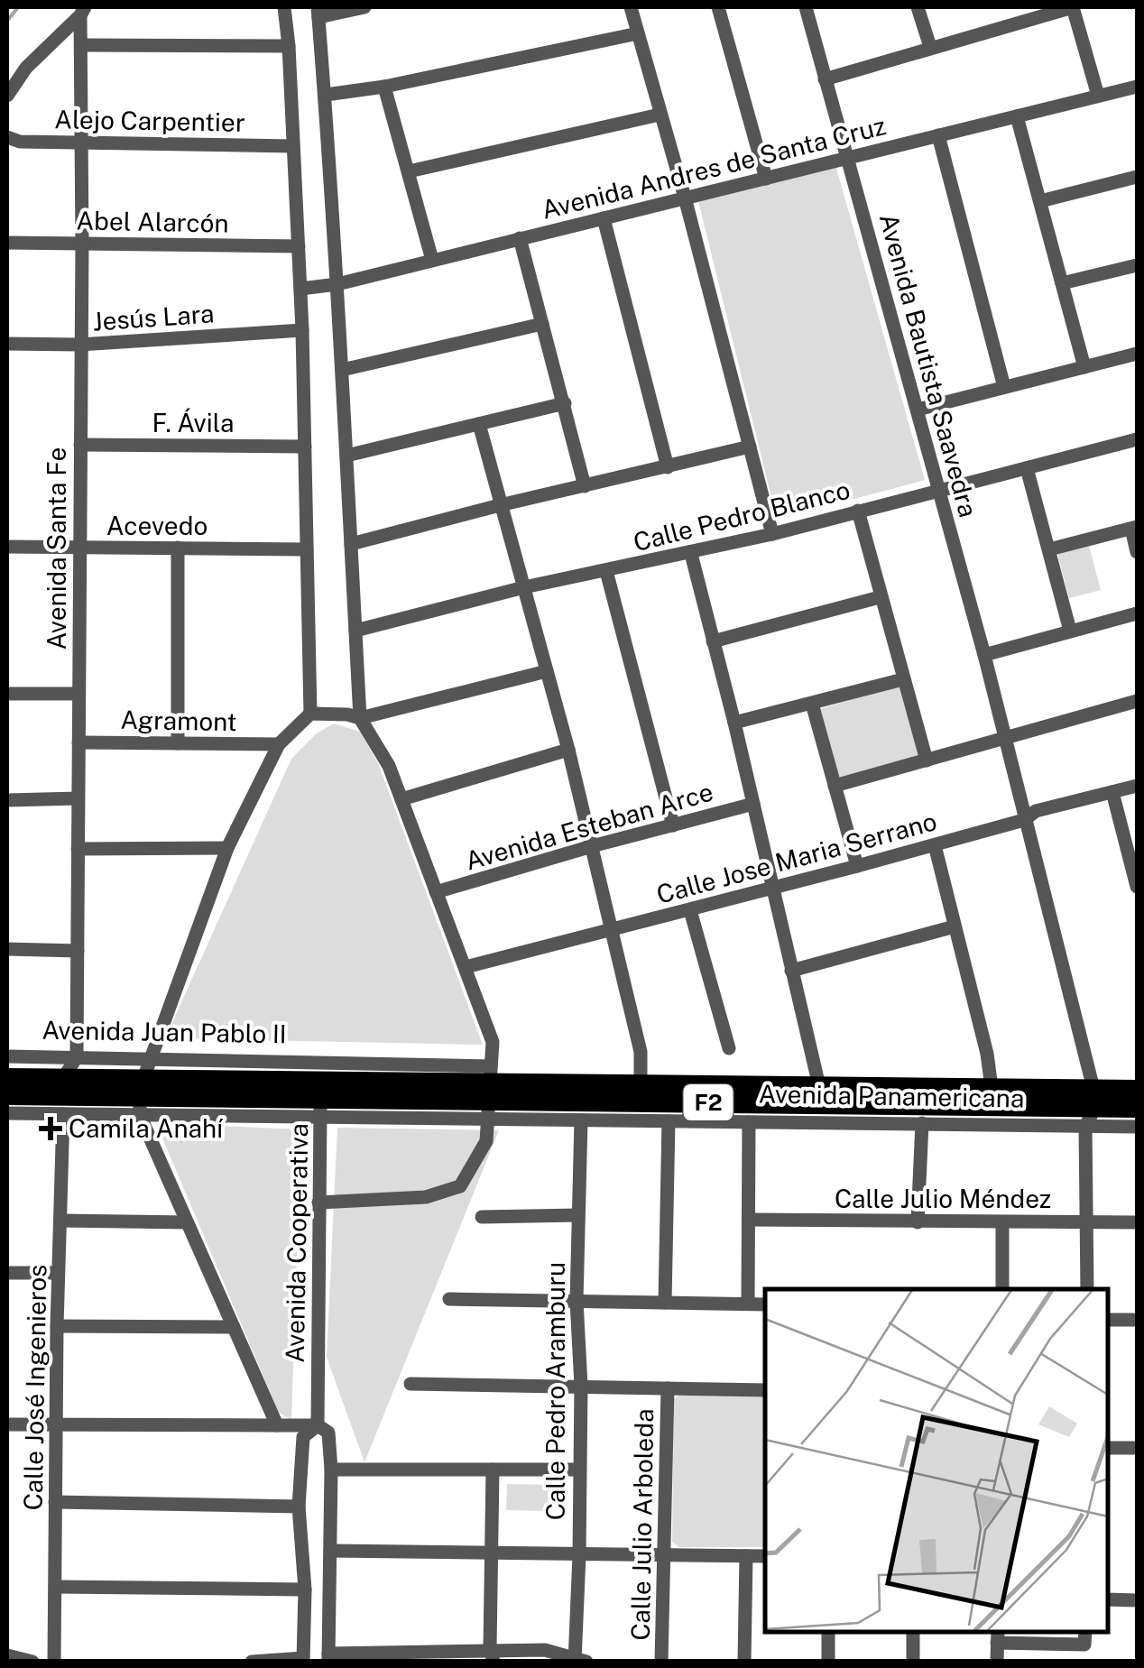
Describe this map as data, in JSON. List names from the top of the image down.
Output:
{
  "streets": {
    "highway": ["Avenida Juan Pablo II", "Avenida Panamericana", "F2"],
    "street": [
      "Alejo Carpentier",
      "Avenida Andres de Santa Cruz",
      "Abel Alarcón",
      "Jesús Lara",
      "Avenida Bautista Saavedra",
      "F. Ávila",
      "Calle Pedro Blanco",
      "Acevedo",
      "Avenida Santa Fe",
      "Agramont",
      "Avenida Esteban Arce",
      "Calle Jose Maria Serrano",
      "Calle Julio Méndez",
      "Avenida Cooperativa",
      "Calle José Ingenieros",
      "Calle Pedro Aramburu",
      "Calle Julio Arboleda"
    ]
  },
  "crossings": [
    ["Alejo Carpentier", "Avenida Santa Fe"],
    ["Avenida Andres de Santa Cruz", "Avenida Bautista Saavedra"],
    ["Abel Alarcón", "Avenida Santa Fe"],
    ["Jesús Lara", "Avenida Santa Fe"],
    ["Avenida Bautista Saavedra", "Calle Pedro Blanco"],
    ["Avenida Bautista Saavedra", "Calle Jose Maria Serrano"],
    ["Avenida Bautista Saavedra", "Avenida Panamericana"],
    ["Avenida Bautista Saavedra", "Calle Julio Méndez"],
    ["F. Ávila", "Avenida Santa Fe"],
    ["Acevedo", "Avenida Santa Fe"],
    ["Avenida Santa Fe", "Agramont"],
    ["Avenida Santa Fe", "Avenida Juan Pablo II"],
    ["Avenida Juan Pablo II", "Avenida Panamericana"],
    ["Avenida Juan Pablo II", "Avenida Cooperativa"],
    ["Avenida Juan Pablo II", "Calle José Ingenieros"],
    ["Avenida Panamericana", "Avenida Cooperativa"],
    ["Avenida Panamericana", "Calle Pedro Aramburu"]
  ],
  "places": {
    "health": ["Camila Anahí"]
  }
}
